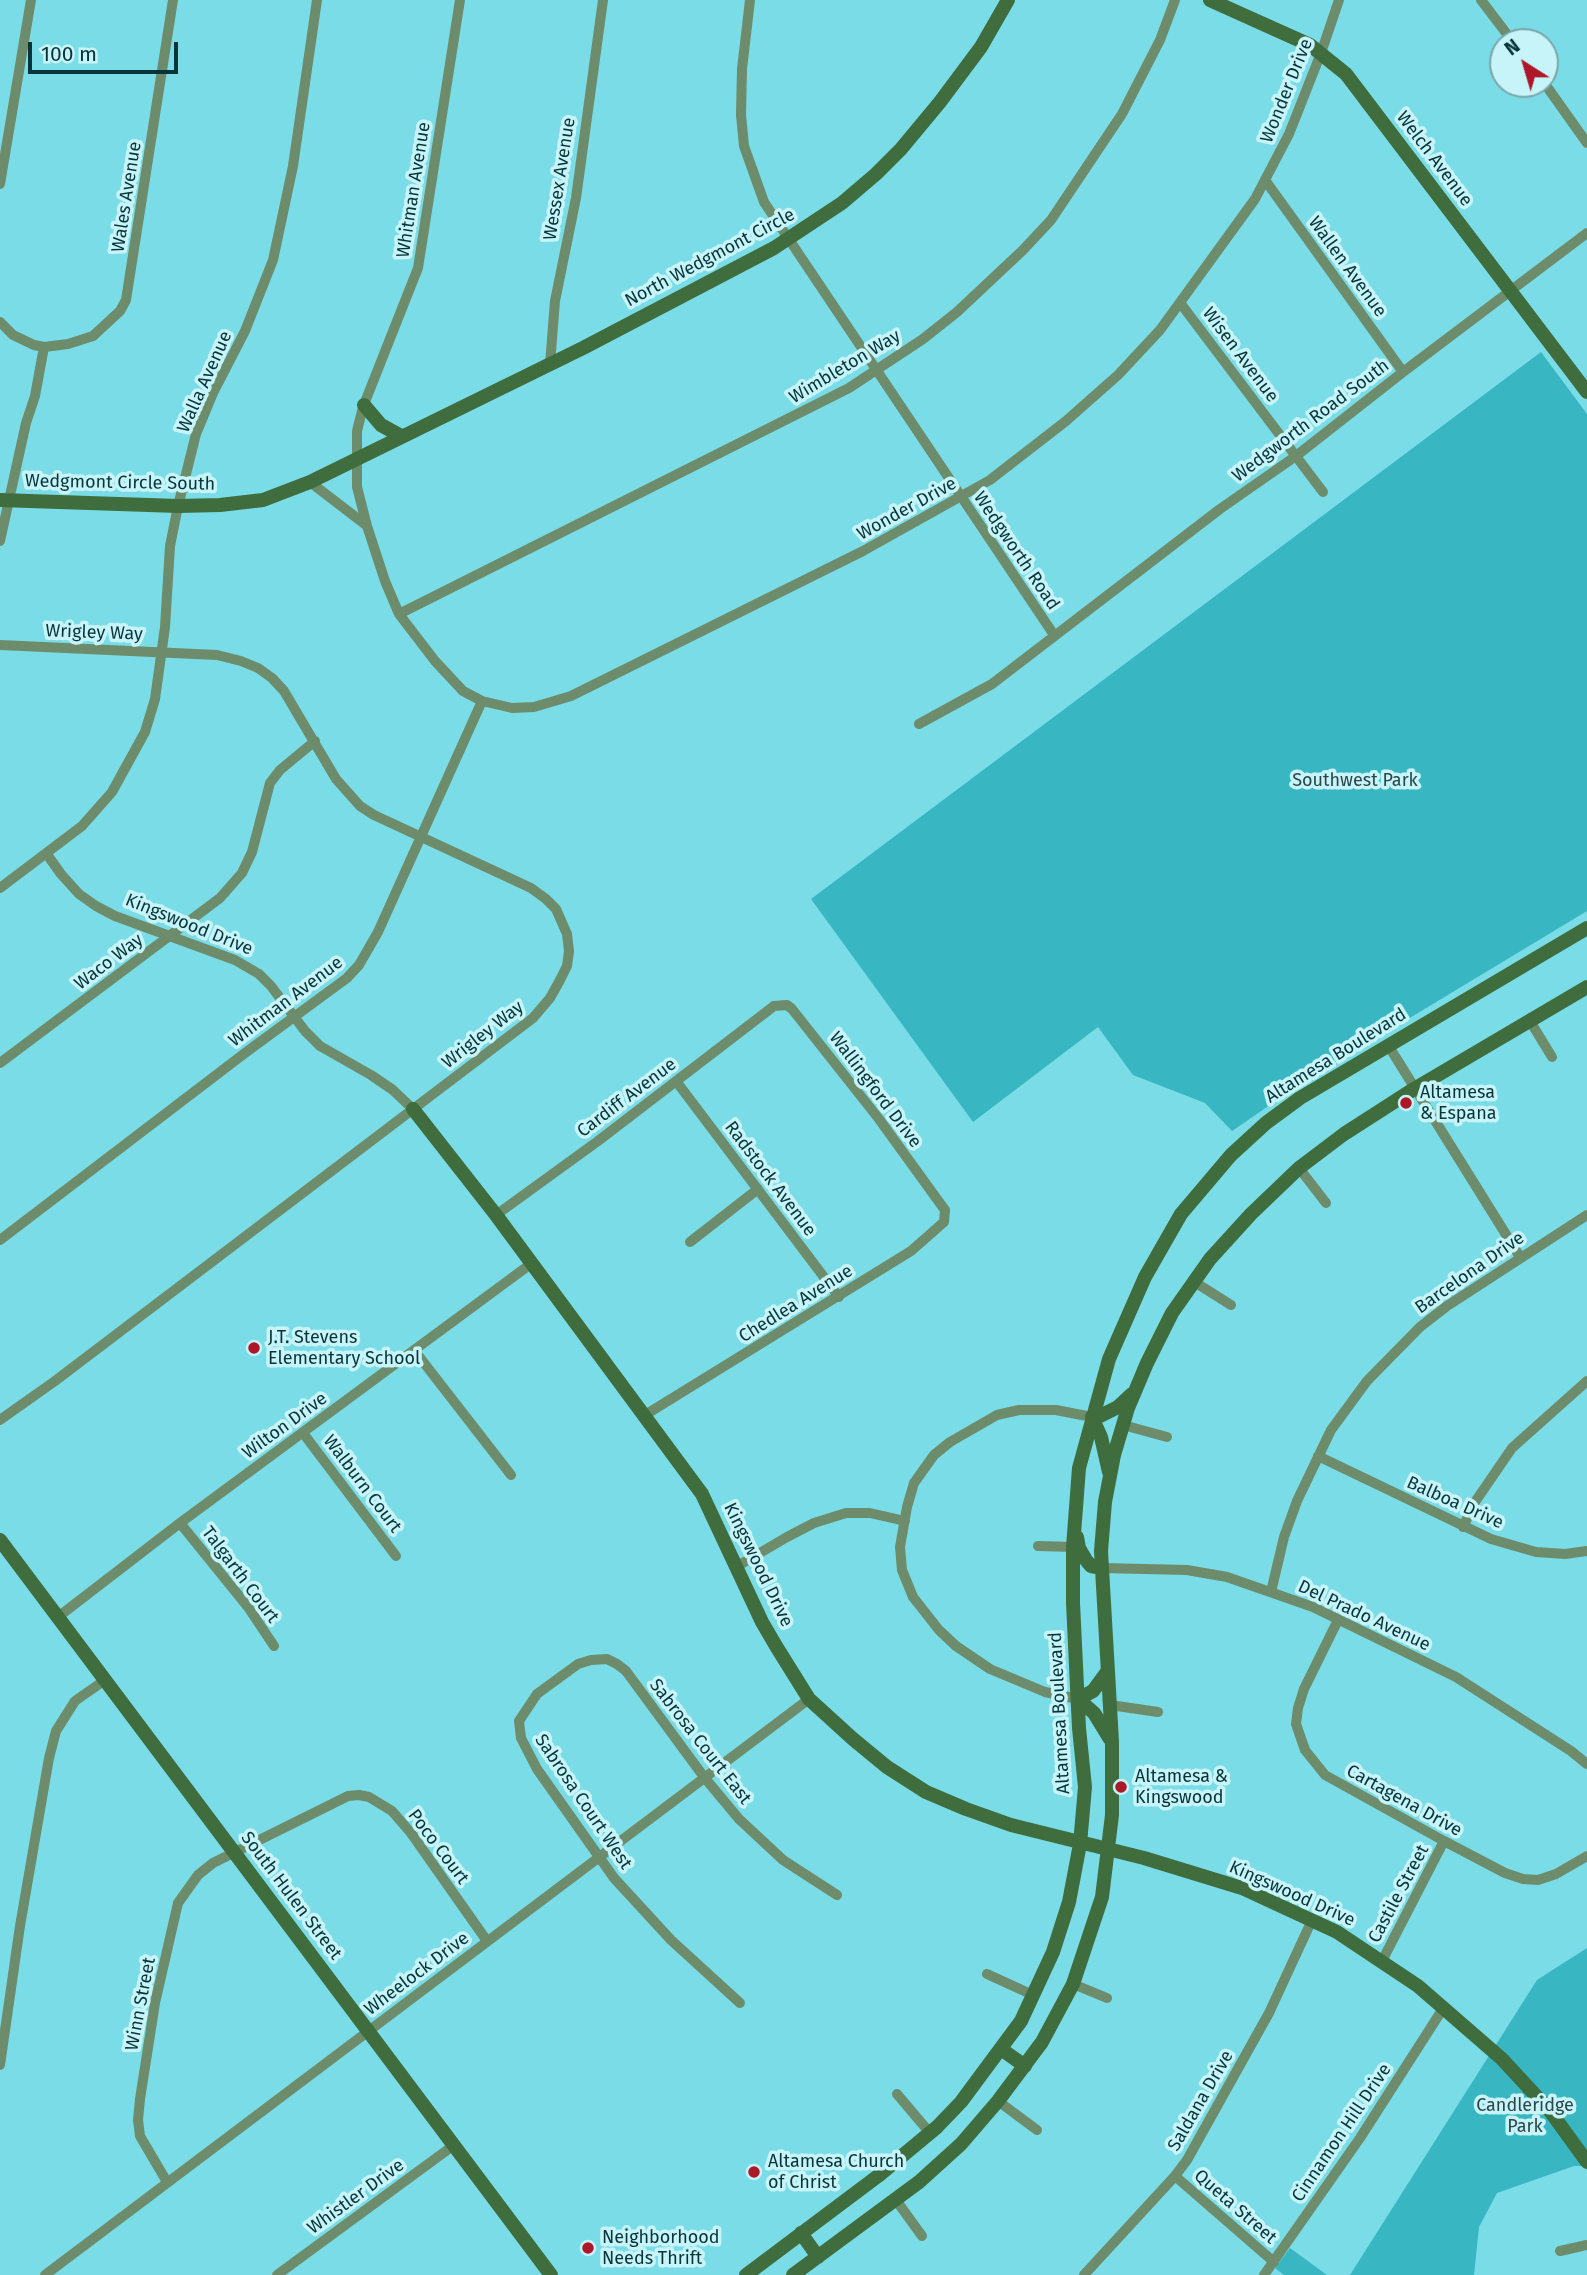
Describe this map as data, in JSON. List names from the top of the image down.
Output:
{
  "streets": {
    "main road": [
      "Welch Avenue",
      "North Wedgmont Circle",
      "Wedgmont Circle South",
      "Kingswood Drive",
      "Altamesa Boulevard",
      "South Hulen Street"
    ],
    "street": [
      "Wonder Drive",
      "Wessex Avenue",
      "Whitman Avenue",
      "Wales Avenue",
      "Wallen Avenue",
      "Wisen Avenue",
      "Wimbleton Way",
      "Walla Avenue",
      "Wedgworth Road South",
      "Wedgworth Road",
      "Wrigley Way",
      "Waco Way",
      "Wallingford Drive",
      "Cardiff Avenue",
      "Radstock Avenue",
      "Barcelona Drive",
      "Chedlea Avenue",
      "Wilton Drive",
      "Walburn Court",
      "Balboa Drive",
      "Talgarth Court",
      "Del Prado Avenue",
      "Sabrosa Court East",
      "Cartagena Drive",
      "Sabrosa Court West",
      "Poco Court",
      "Castile Street",
      "Wheelock Drive",
      "Winn Street",
      "Saldana Drive",
      "Cinnamon Hill Drive",
      "Whistler Drive",
      "Queta Street"
    ]
  },
  "crossings": [
    ["Wonder Drive", "Welch Avenue"],
    ["Wonder Drive", "Whitman Avenue"],
    ["Wonder Drive", "North Wedgmont Circle"],
    ["Wonder Drive", "Wallen Avenue"],
    ["Wonder Drive", "Wisen Avenue"],
    ["Wonder Drive", "Wimbleton Way"],
    ["Wonder Drive", "Wedgmont Circle South"],
    ["Wonder Drive", "Wedgworth Road"],
    ["Welch Avenue", "Wedgworth Road South"],
    ["Wessex Avenue", "North Wedgmont Circle"],
    ["Whitman Avenue", "North Wedgmont Circle"],
    ["Whitman Avenue", "Wedgmont Circle South"],
    ["Whitman Avenue", "Wrigley Way"],
    ["Whitman Avenue", "Kingswood Drive"],
    ["North Wedgmont Circle", "Wedgmont Circle South"],
    ["North Wedgmont Circle", "Wedgworth Road"],
    ["Wallen Avenue", "Wedgworth Road South"],
    ["Wisen Avenue", "Wedgworth Road South"],
    ["Wimbleton Way", "Wedgworth Road"],
    ["Walla Avenue", "Wedgmont Circle South"],
    ["Walla Avenue", "Wrigley Way"],
    ["Walla Avenue", "Kingswood Drive"],
    ["Wedgworth Road South", "Wedgworth Road"],
    ["Wrigley Way", "Kingswood Drive"],
    ["Wrigley Way", "Waco Way"],
    ["Kingswood Drive", "Waco Way"],
    ["Kingswood Drive", "Altamesa Boulevard"],
    ["Kingswood Drive", "Cardiff Avenue"],
    ["Kingswood Drive", "Chedlea Avenue"],
    ["Kingswood Drive", "Wilton Drive"],
    ["Kingswood Drive", "Castile Street"],
    ["Kingswood Drive", "Wheelock Drive"],
    ["Kingswood Drive", "Saldana Drive"],
    ["Kingswood Drive", "Cinnamon Hill Drive"],
    ["Wallingford Drive", "Cardiff Avenue"],
    ["Wallingford Drive", "Chedlea Avenue"],
    ["Cardiff Avenue", "Radstock Avenue"],
    ["Radstock Avenue", "Chedlea Avenue"],
    ["Barcelona Drive", "Balboa Drive"],
    ["Barcelona Drive", "Del Prado Avenue"],
    ["Wilton Drive", "Walburn Court"],
    ["Wilton Drive", "Talgarth Court"],
    ["Wilton Drive", "South Hulen Street"],
    ["Del Prado Avenue", "Cartagena Drive"],
    ["Sabrosa Court East", "Sabrosa Court West"],
    ["Sabrosa Court East", "Wheelock Drive"],
    ["Cartagena Drive", "Castile Street"],
    ["Sabrosa Court West", "Wheelock Drive"],
    ["Poco Court", "South Hulen Street"],
    ["Poco Court", "Wheelock Drive"],
    ["Poco Court", "Winn Street"],
    ["South Hulen Street", "Wheelock Drive"],
    ["South Hulen Street", "Winn Street"],
    ["South Hulen Street", "Whistler Drive"],
    ["Wheelock Drive", "Winn Street"],
    ["Saldana Drive", "Queta Street"],
    ["Cinnamon Hill Drive", "Queta Street"]
  ],
  "parks": ["Southwest Park", "Candleridge Park"],
  "places": [
    "Altamesa & Espana",
    "J.T. Stevens Elementary School",
    "Altamesa & Kingswood",
    "Altamesa Church of Christ",
    "Neighborhood Needs Thrift"
  ],
  "scale_bar": "100 m",
  "north": "top left"
}
